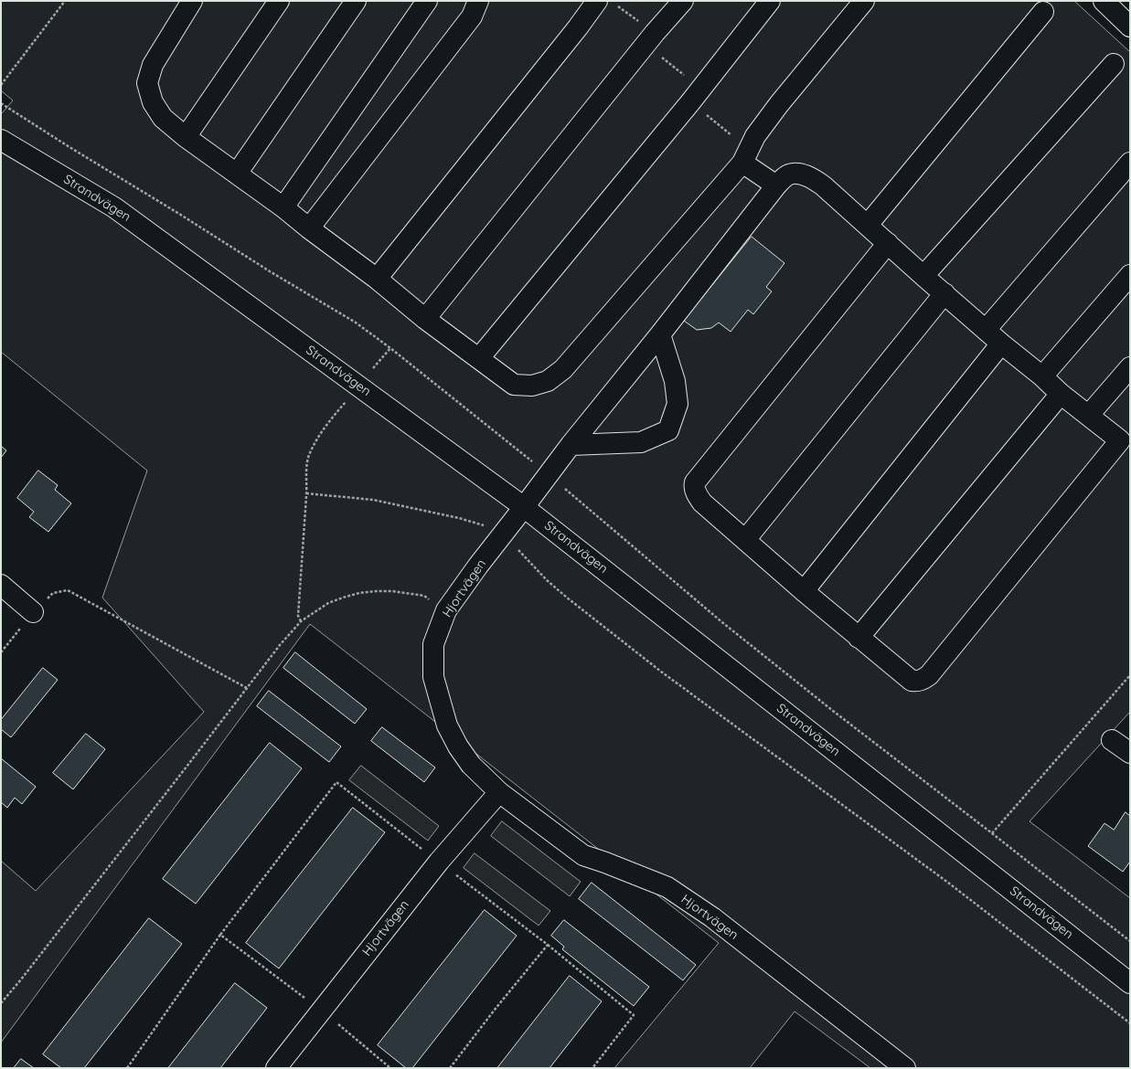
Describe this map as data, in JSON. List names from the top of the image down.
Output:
{
  "streets": {
    "street": ["Strandvägen", "Hjortvägen"]
  },
  "crossings": [
    ["Strandvägen", "Hjortvägen"]
  ]
}
